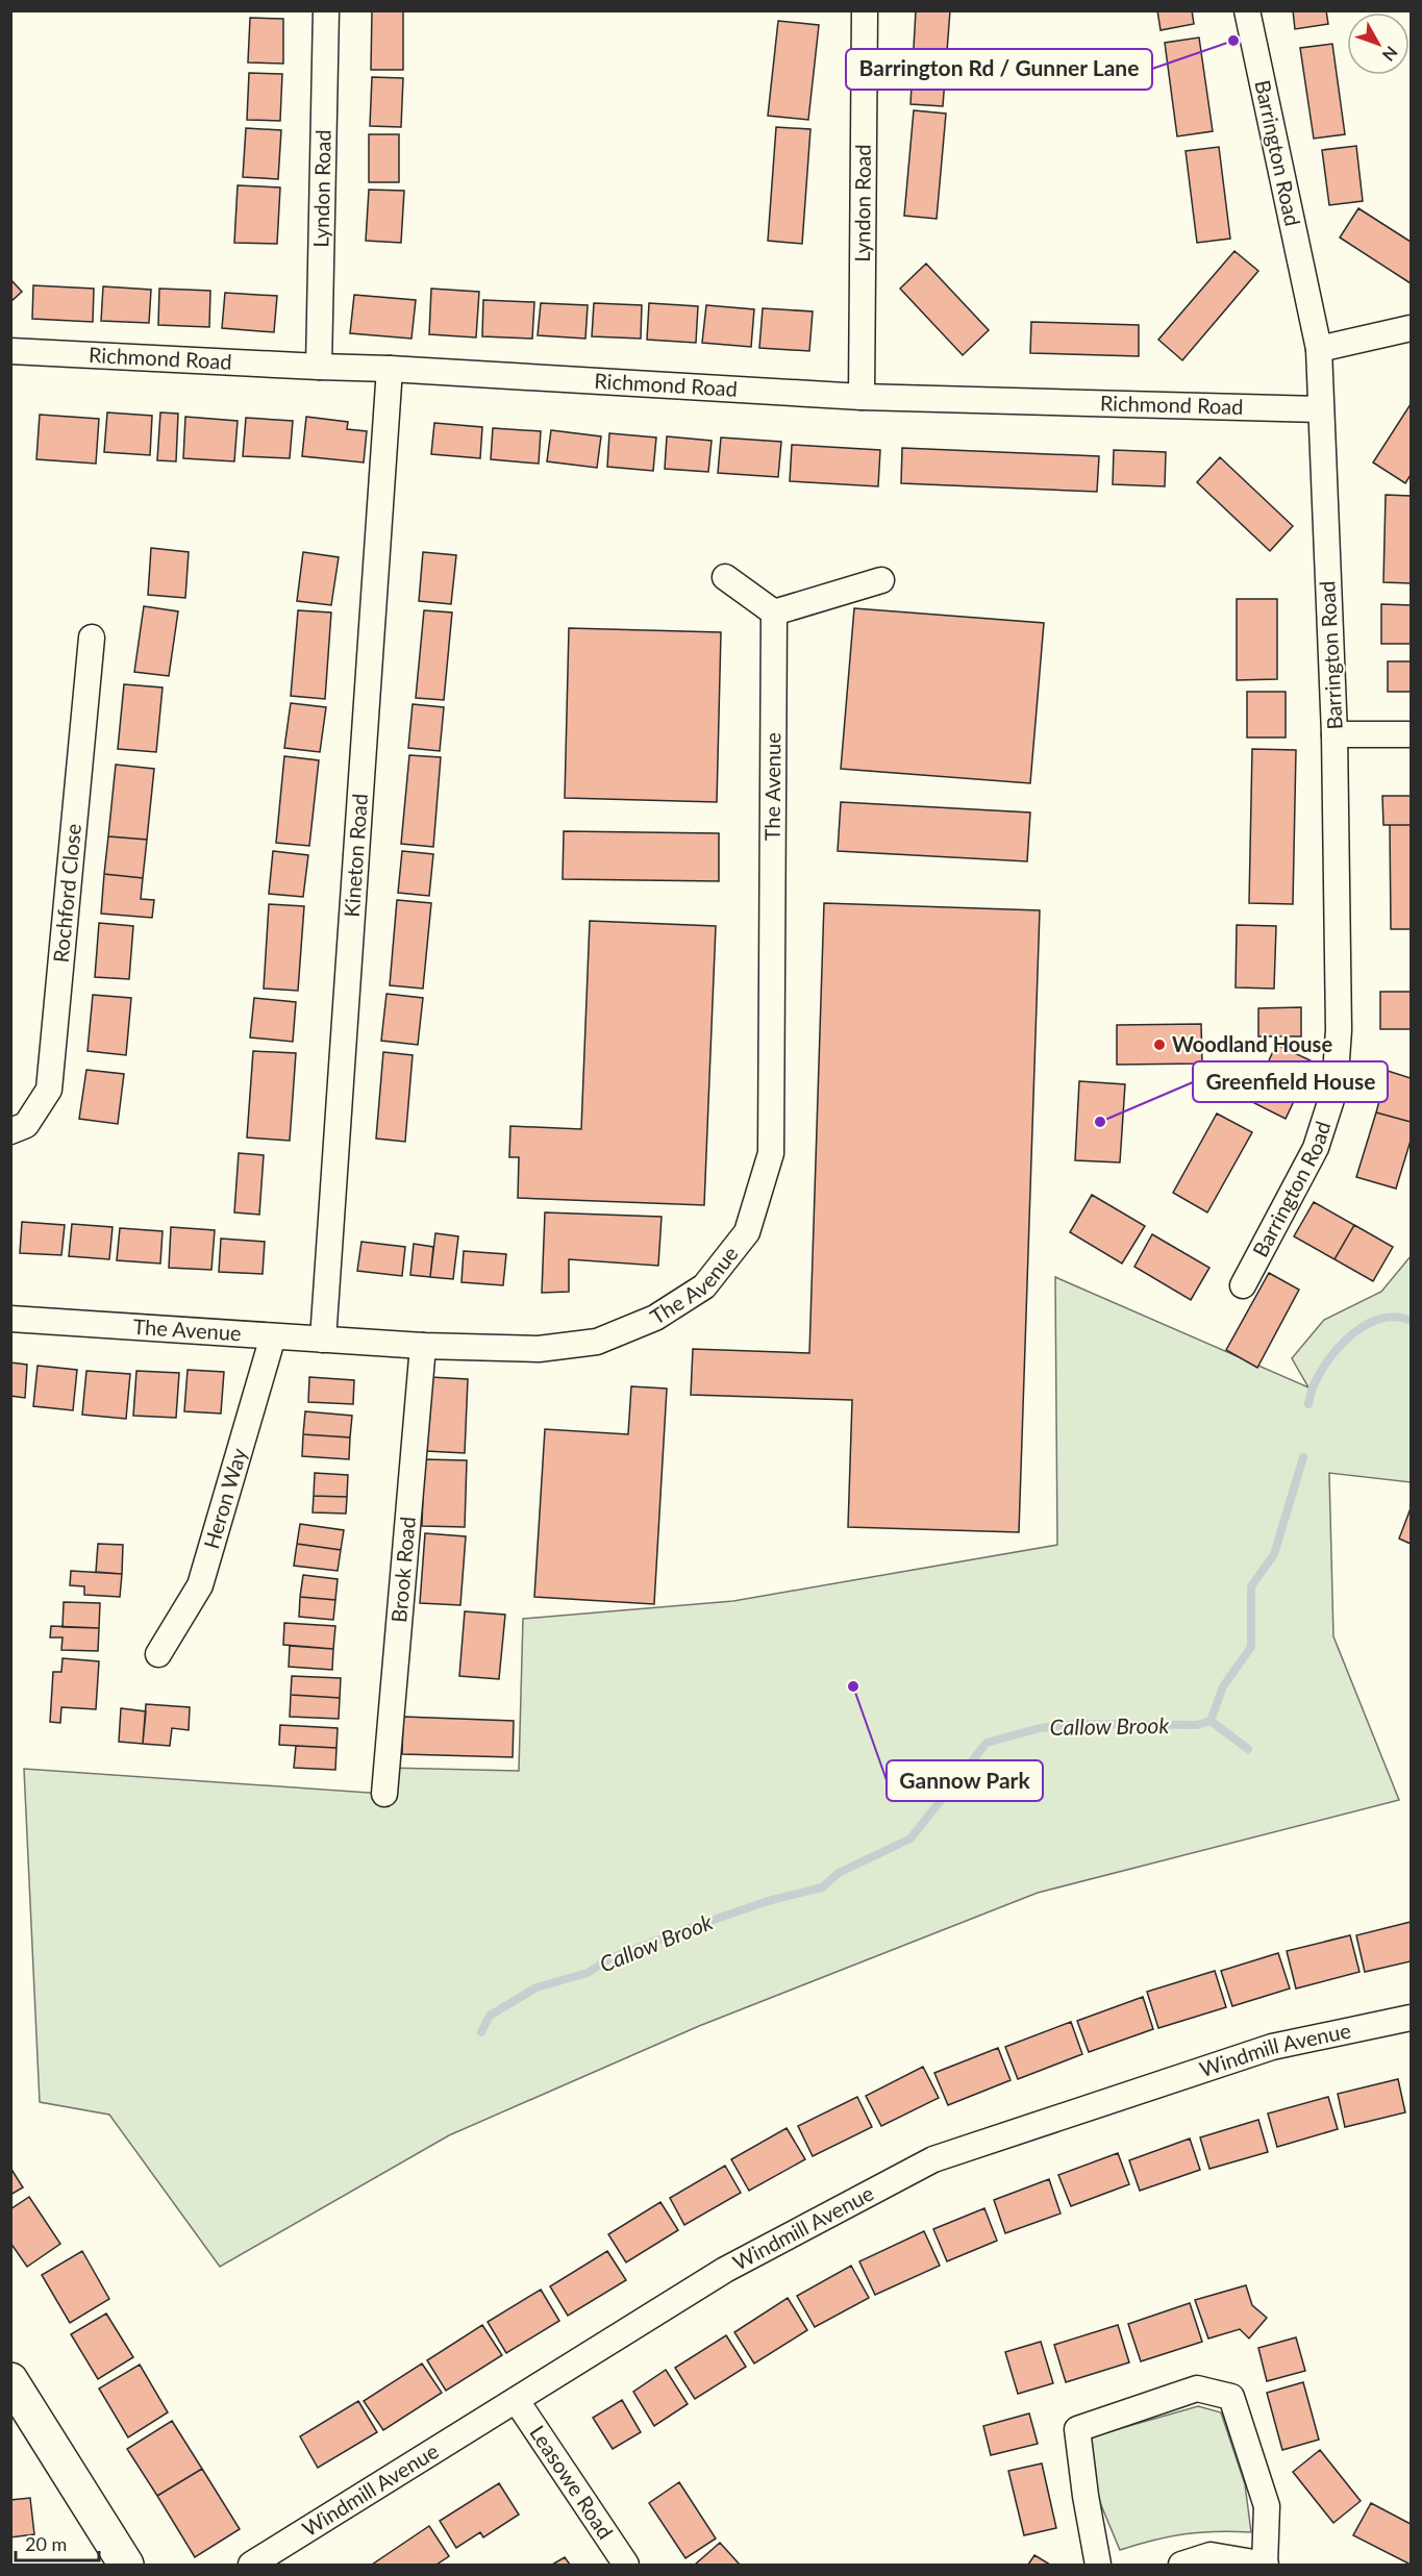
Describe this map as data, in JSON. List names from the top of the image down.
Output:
{
  "streets": {
    "street": [
      "Barrington Road",
      "Lyndon Road",
      "Richmond Road",
      "The Avenue",
      "Kineton Road",
      "Rochford Close",
      "Heron Way",
      "Brook Road",
      "Windmill Avenue",
      "Leasowe Road"
    ]
  },
  "crossings": [
    ["Barrington Road", "Richmond Road"],
    ["Lyndon Road", "Richmond Road"],
    ["Richmond Road", "Kineton Road"],
    ["The Avenue", "Kineton Road"],
    ["The Avenue", "Heron Way"],
    ["The Avenue", "Brook Road"],
    ["Windmill Avenue", "Leasowe Road"]
  ],
  "water": ["Callow Brook"],
  "places": [
    "Barrington Rd / Gunner Lane",
    "Woodland House",
    "Greenfield House",
    "Gannow Park"
  ],
  "scale_bar": "20 m",
  "north": "bottom right"
}
